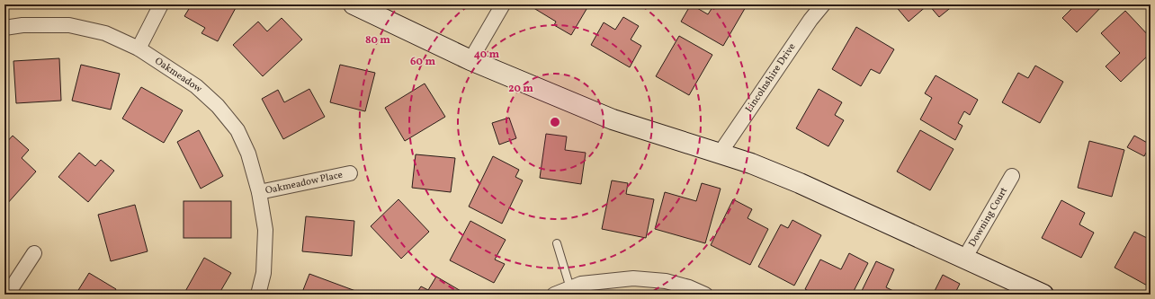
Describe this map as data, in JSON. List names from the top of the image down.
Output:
{
  "streets": {
    "street": [
      "Oakmeadow",
      "Lincolnshire Drive",
      "Oakmeadow Place",
      "Downing Court"
    ]
  },
  "crossings": [
    ["Oakmeadow", "Oakmeadow Place"]
  ],
  "rings": [
    "80 m",
    "40 m",
    "60 m",
    "20 m"
  ]
}
